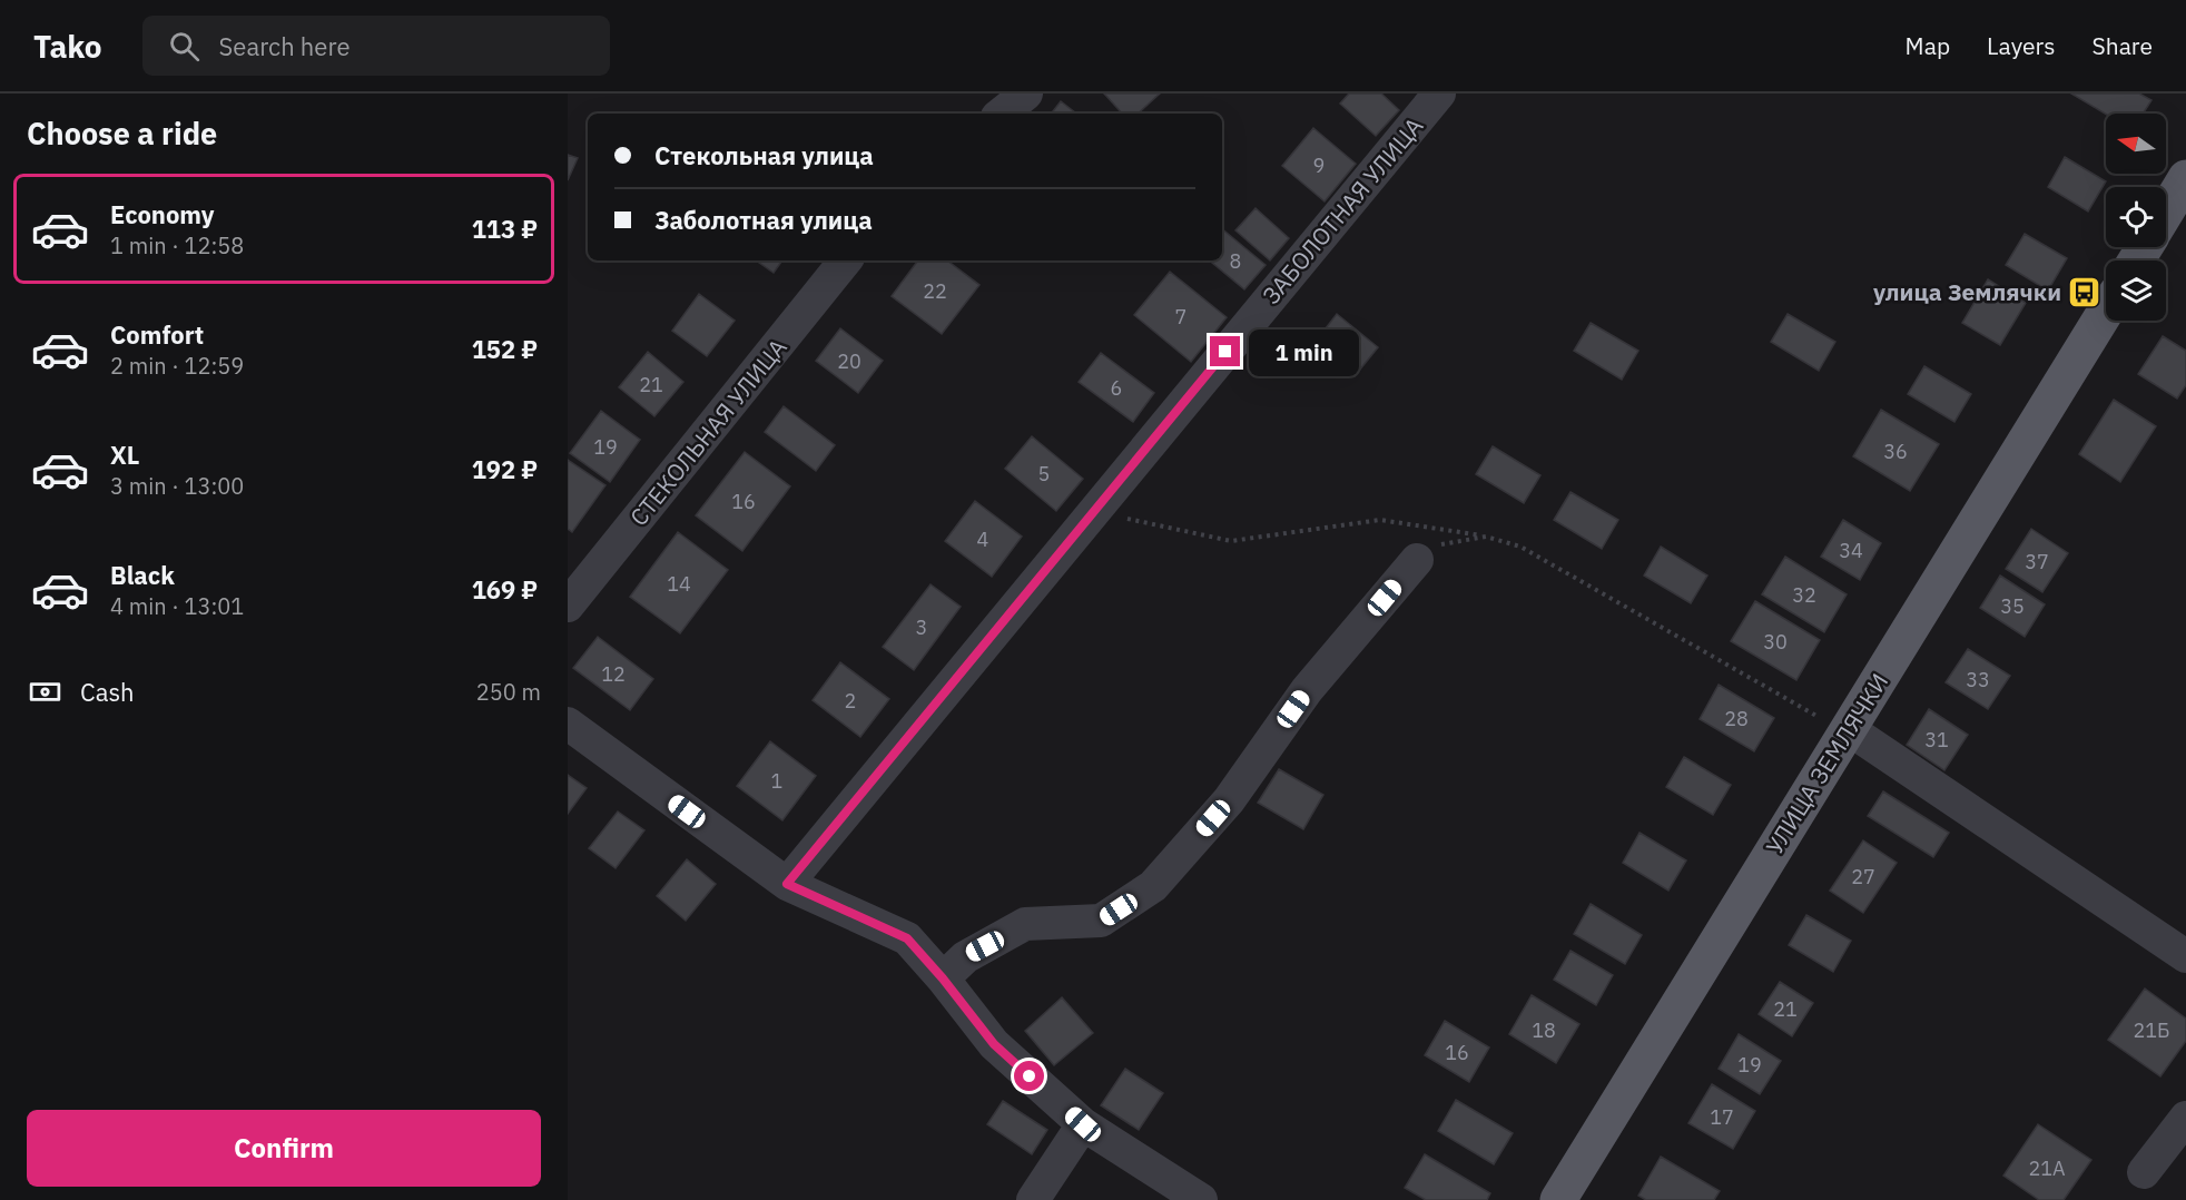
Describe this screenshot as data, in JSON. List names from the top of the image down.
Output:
{
  "streets": {
    "main road": ["УЛИЦА ЗЕМЛЯЧКИ"],
    "street": ["ЗАБОЛОТНАЯ УЛИЦА", "СТЕКОЛЬНАЯ УЛИЦА"]
  },
  "places": {
    "bus stop": ["улица Землячки"]
  },
  "house_numbers": [
    "9",
    "8",
    "22",
    "7",
    "20",
    "21",
    "6",
    "19",
    "36",
    "5",
    "16",
    "4",
    "34",
    "37",
    "14",
    "32",
    "35",
    "3",
    "30",
    "12",
    "33",
    "2",
    "28",
    "31",
    "1",
    "27",
    "21",
    "18",
    "21Б",
    "16",
    "19",
    "17",
    "21А"
  ],
  "north": "left",
  "page": {
    "header": "Tako",
    "search": "Search here",
    "nav": ["Map", "Layers", "Share"],
    "heading": "Choose a ride",
    "banner": ["Стекольная улица", "Заболотная улица"],
    "list": [
      {
        "name": "Economy",
        "note": "1 min · 12:58",
        "value": "113 ₽"
      },
      {
        "name": "Comfort",
        "note": "2 min · 12:59",
        "value": "152 ₽"
      },
      {
        "name": "XL",
        "note": "3 min · 13:00",
        "value": "192 ₽"
      },
      {
        "name": "Black",
        "note": "4 min · 13:01",
        "value": "169 ₽"
      }
    ],
    "bubble": "1 min",
    "pay": ["Cash", "250 m"],
    "buttons": "Confirm"
  }
}
